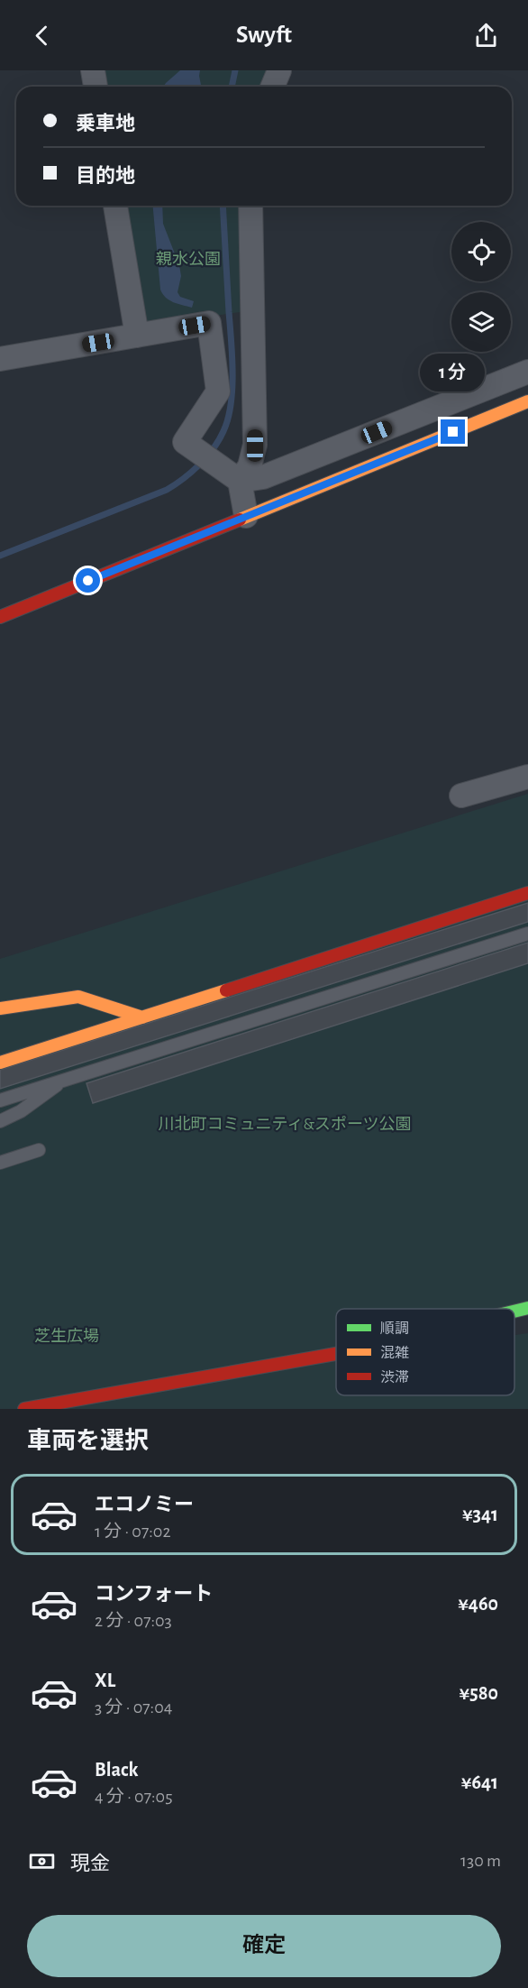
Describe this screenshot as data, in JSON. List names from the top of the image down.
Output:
{
  "parks": ["親水公園", "川北町コミュニティ&スポーツ公園", "芝生広場"],
  "legend": ["順調", "混雑", "渋滞"],
  "page": {
    "header": "Swyft",
    "banner": ["乗車地", "目的地"],
    "bubble": "1 分",
    "heading": "車両を選択",
    "list": [
      {
        "name": "エコノミー",
        "note": "1 分 · 07:02",
        "value": "¥341"
      },
      {
        "name": "コンフォート",
        "note": "2 分 · 07:03",
        "value": "¥460"
      },
      {
        "name": "XL",
        "note": "3 分 · 07:04",
        "value": "¥580"
      },
      {
        "name": "Black",
        "note": "4 分 · 07:05",
        "value": "¥641"
      }
    ],
    "pay": ["現金", "130 m"],
    "buttons": "確定"
  }
}
